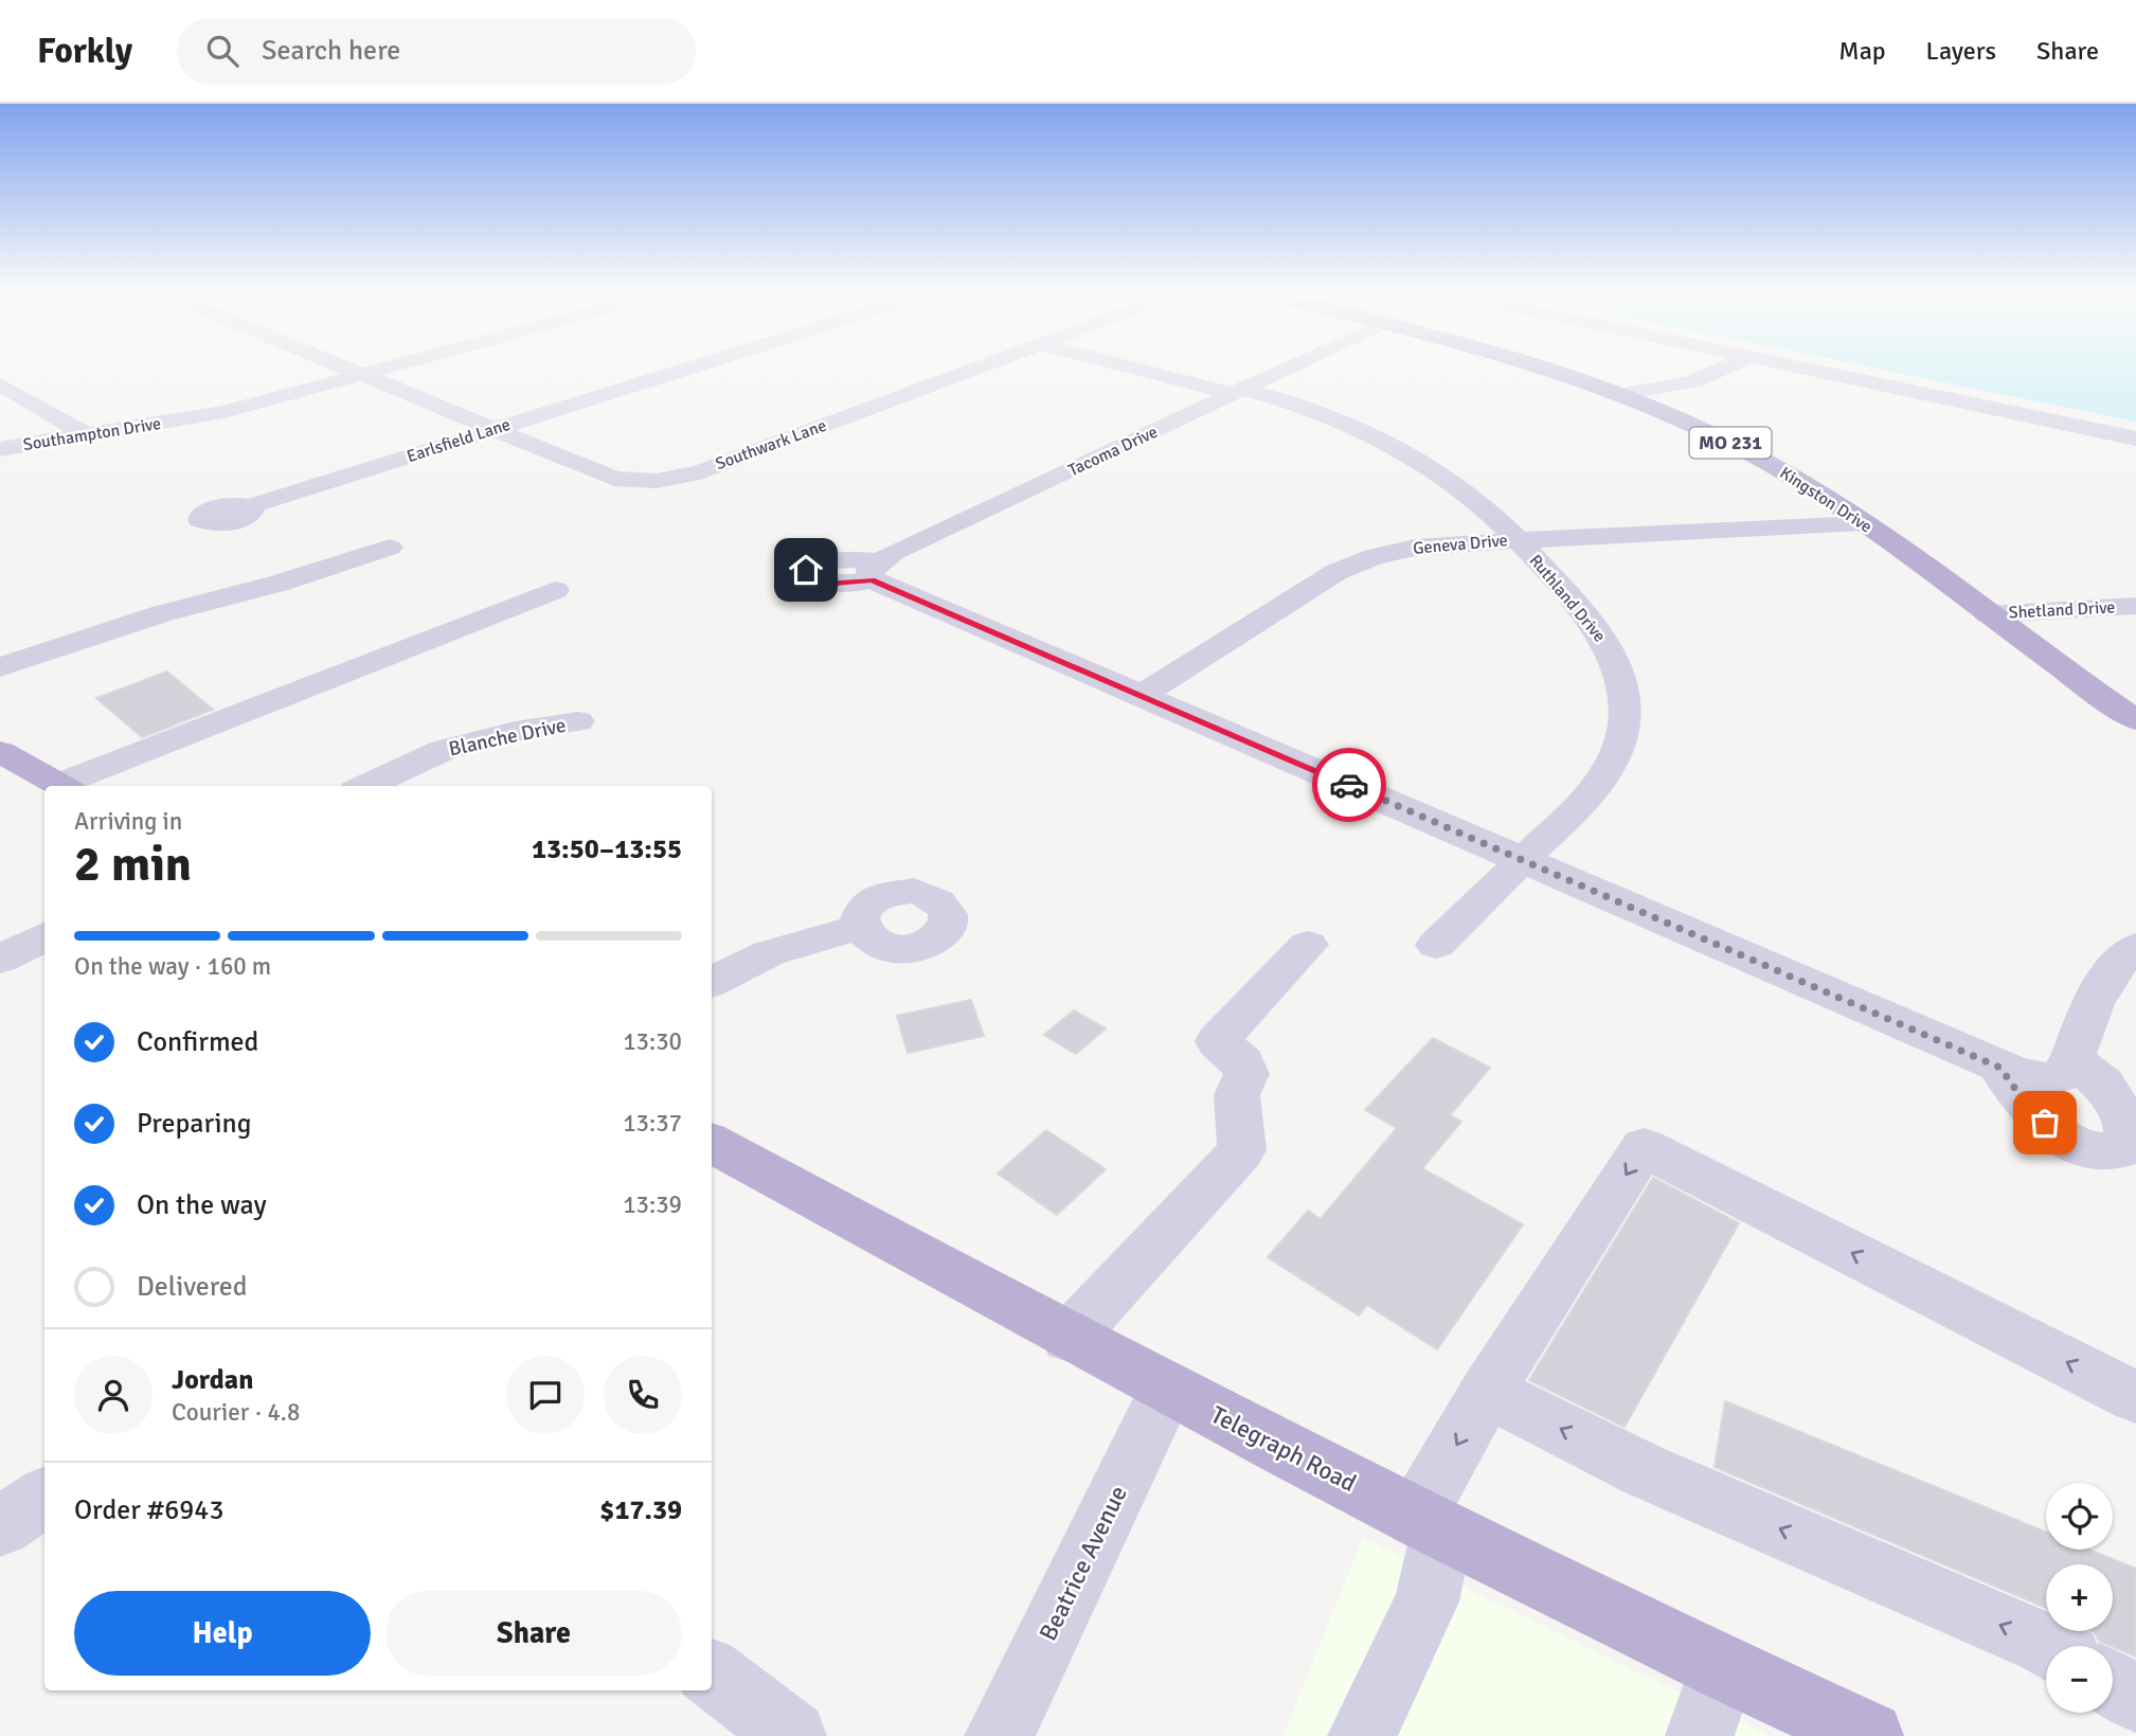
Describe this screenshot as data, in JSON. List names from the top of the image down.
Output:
{
  "streets": {
    "main road": ["MO 231", "Kingston Drive", "Telegraph Road"],
    "street": [
      "Southampton Drive",
      "Earlsfield Lane",
      "Southwark Lane",
      "Tacoma Drive",
      "Geneva Drive",
      "Ruthland Drive",
      "Shetland Drive",
      "Blanche Drive",
      "Beatrice Avenue"
    ]
  },
  "crossings": [
    ["Earlsfield Lane", "Southwark Lane"],
    ["Tacoma Drive", "Geneva Drive"],
    ["Tacoma Drive", "Ruthland Drive"],
    ["Kingston Drive", "Geneva Drive"],
    ["Kingston Drive", "Shetland Drive"],
    ["Geneva Drive", "Ruthland Drive"],
    ["Telegraph Road", "Beatrice Avenue"]
  ],
  "page": {
    "header": "Forkly",
    "search": "Search here",
    "nav": ["Map", "Layers", "Share"],
    "heading": ["2 min", "Arriving in", "13:50–13:55"],
    "panel": [
      "Jordan",
      "Courier · 4.8",
      "Order #6943",
      "$17.39"
    ],
    "bar": "On the way · 160 m",
    "list": [
      ["Confirmed", "13:30"],
      ["Preparing", "13:37"],
      ["On the way", "13:39"],
      "Delivered"
    ],
    "map_buttons": ["+", "−"],
    "buttons": ["Help", "Share"]
  }
}
